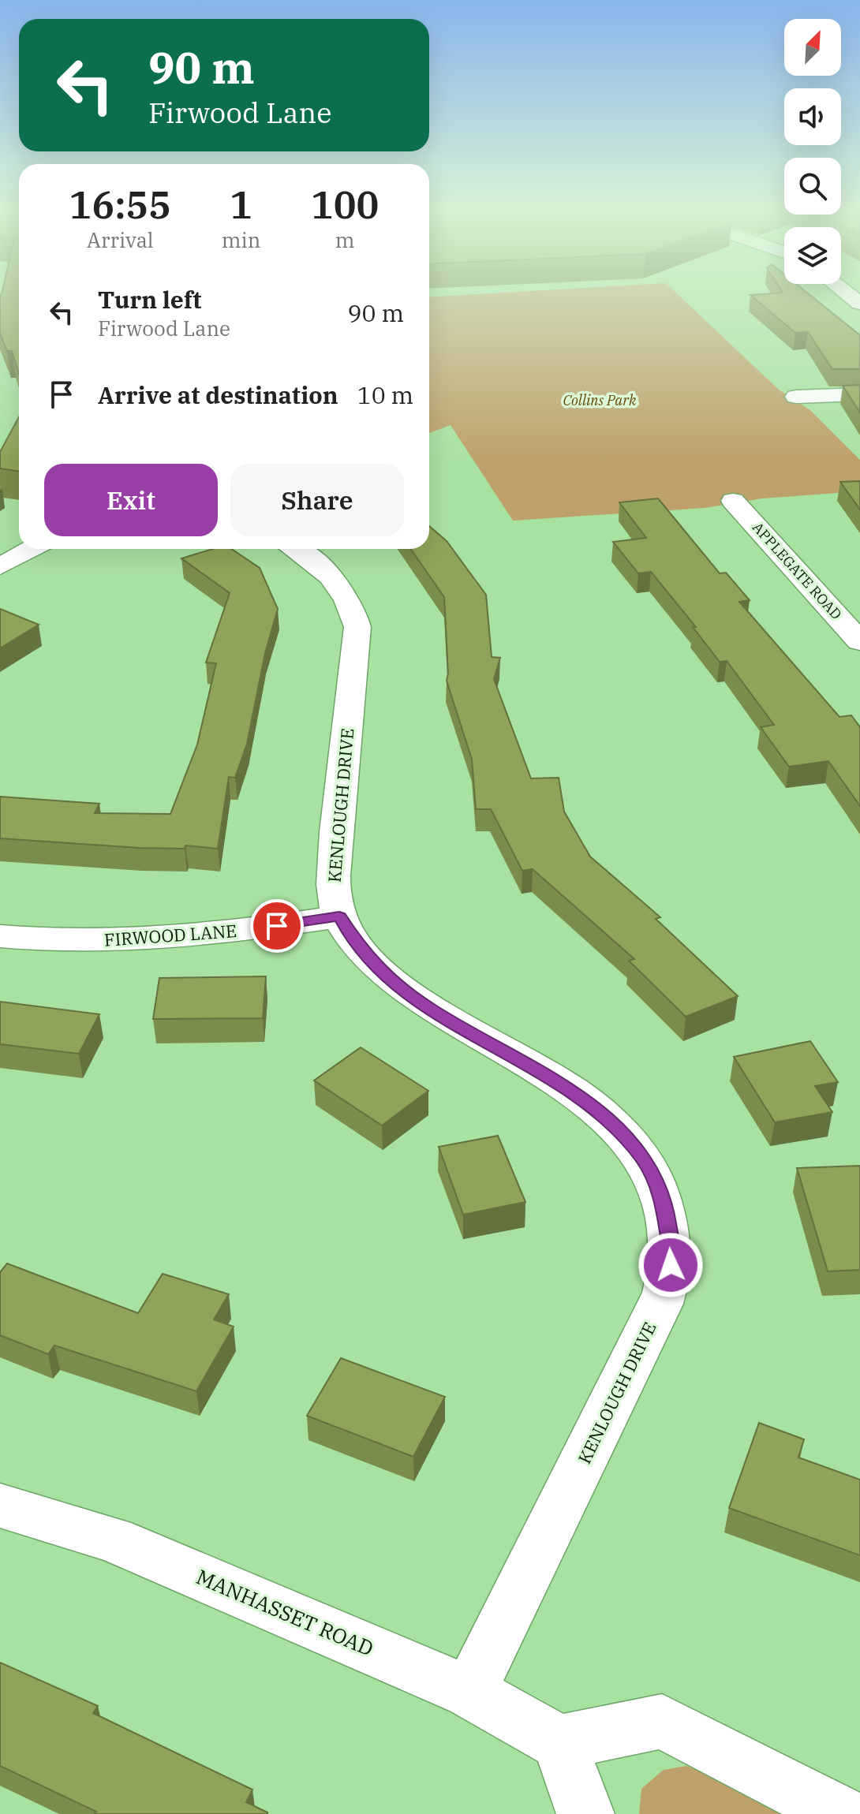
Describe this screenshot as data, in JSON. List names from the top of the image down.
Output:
{
  "streets": {
    "street": [
      "APPLEGATE ROAD",
      "KENLOUGH DRIVE",
      "FIRWOOD LANE",
      "MANHASSET ROAD"
    ]
  },
  "crossings": [
    ["KENLOUGH DRIVE", "FIRWOOD LANE"],
    ["KENLOUGH DRIVE", "MANHASSET ROAD"]
  ],
  "parks": ["Collins Park"],
  "north": "top right",
  "page": {
    "turn": ["90 m", "Firwood Lane"],
    "eta": [
      "16:55",
      "Arrival",
      "1",
      "min",
      "100",
      "m"
    ],
    "list": [
      {
        "name": "Turn left",
        "note": "Firwood Lane",
        "value": "90 m"
      },
      {
        "name": "Arrive at destination",
        "value": "10 m"
      }
    ],
    "buttons": ["Exit", "Share"]
  }
}
